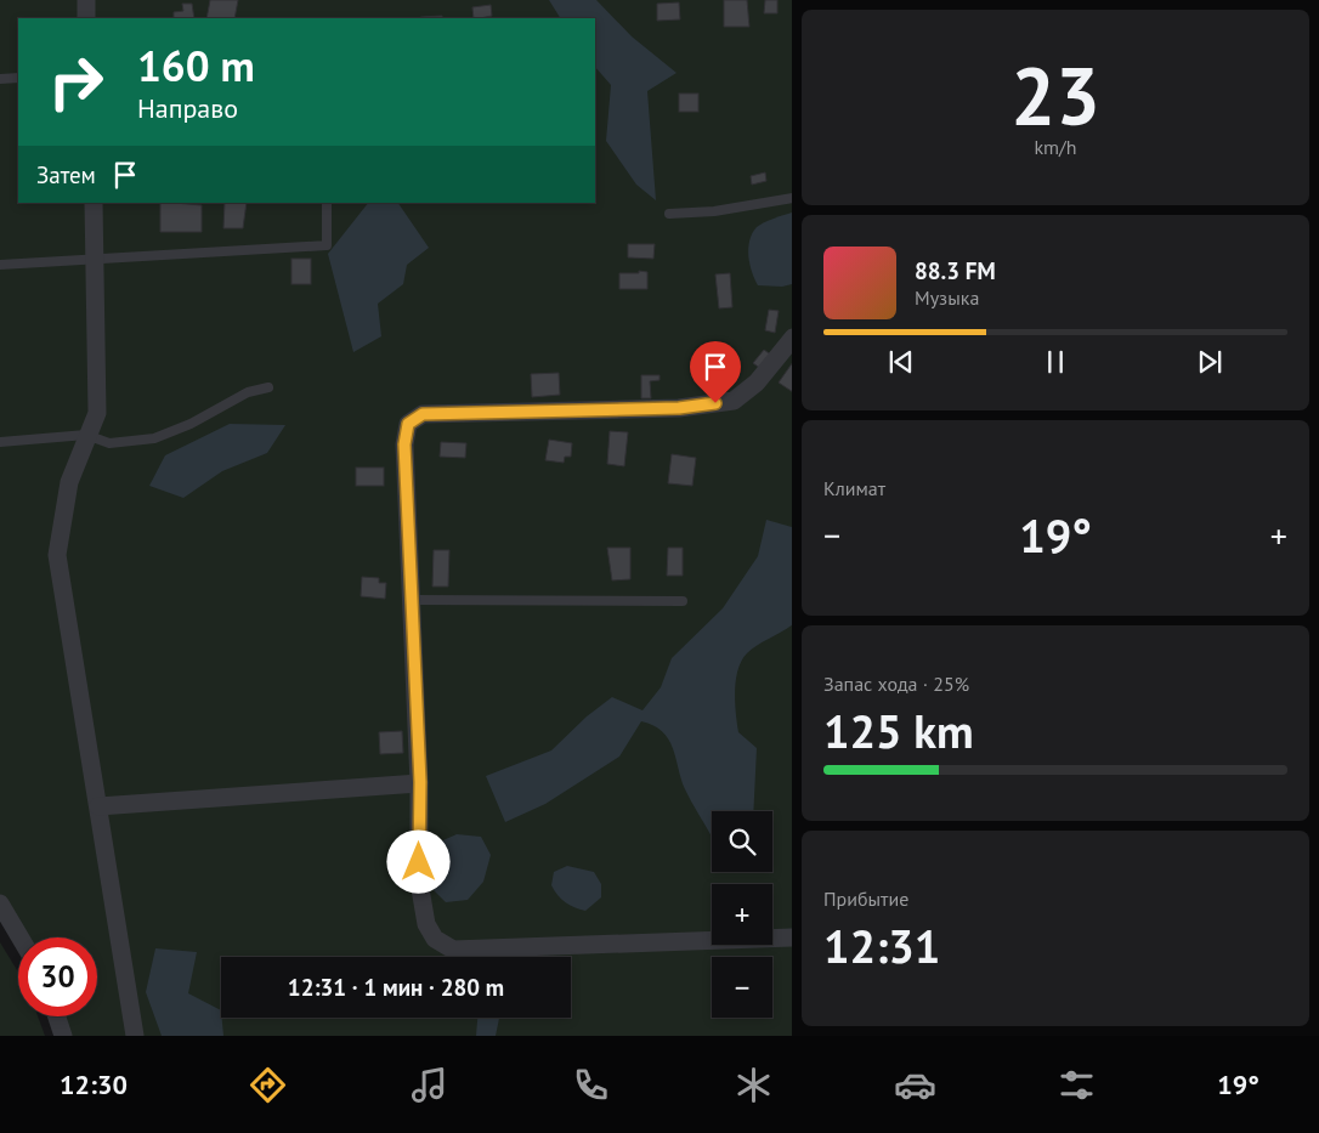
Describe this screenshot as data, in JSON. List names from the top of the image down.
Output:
{
  "page": {
    "tile": [
      ["23", "km/h"],
      "Климат",
      ["Запас хода · 25%", "125 km"],
      ["Прибытие", "12:31"]
    ],
    "turn": ["160 m", "Направо"],
    "then": "Затем",
    "song": ["88.3 FM", "Музыка"],
    "heat": ["−", "19°", "+"],
    "map_buttons": ["+", "−"],
    "limit": "30",
    "trip": "12:31 · 1 мин · 280 m",
    "tabs": ["12:30", "19°"]
  }
}
